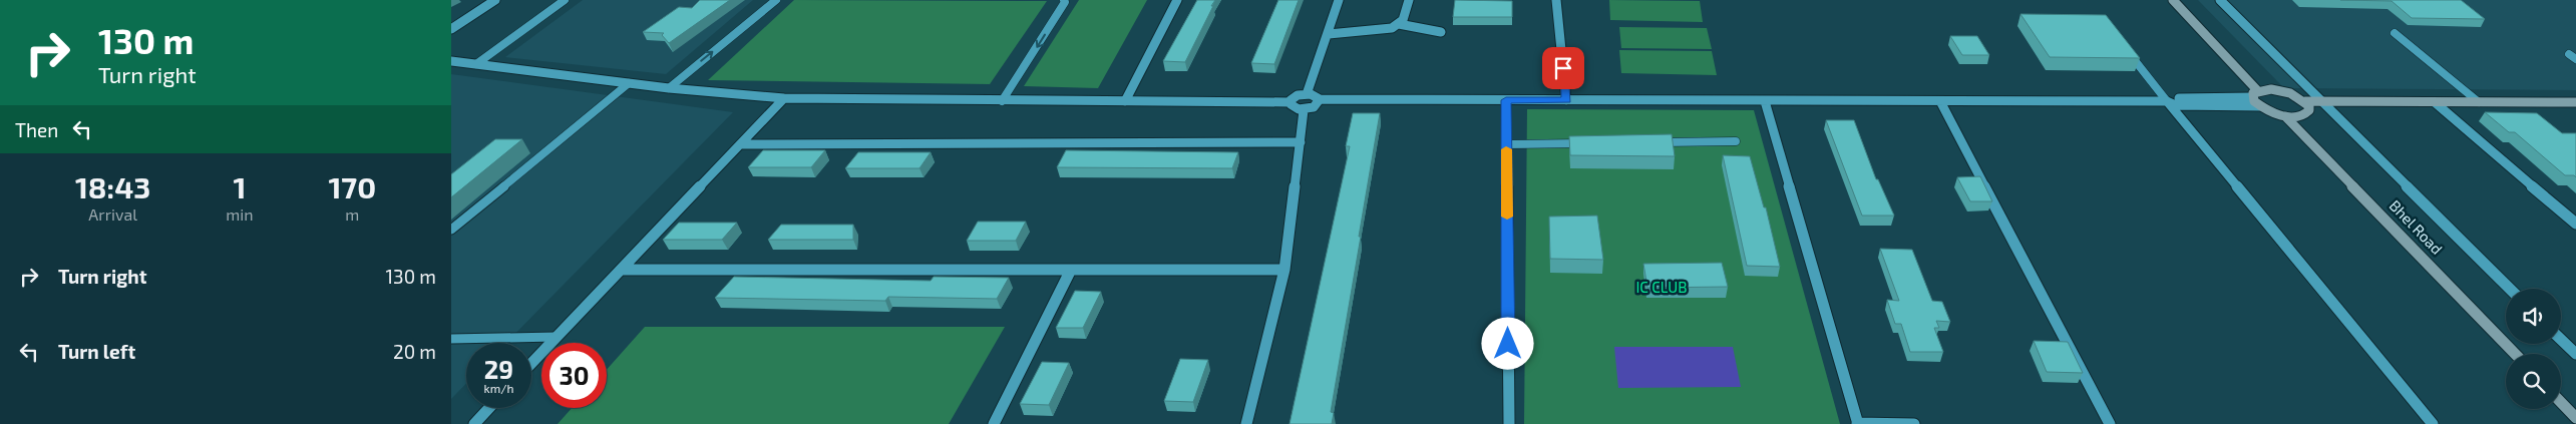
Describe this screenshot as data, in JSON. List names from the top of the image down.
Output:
{
  "streets": {
    "street": ["Bhel Road"]
  },
  "parks": ["IC CLUB"],
  "page": {
    "turn": ["130 m", "Turn right"],
    "then": "Then",
    "eta": [
      "18:43",
      "Arrival",
      "1",
      "min",
      "170",
      "m"
    ],
    "list": [
      {
        "name": "Turn right",
        "value": "130 m"
      },
      {
        "name": "Turn left",
        "value": "20 m"
      }
    ],
    "speed": "29 km/h",
    "limit": "30"
  }
}
